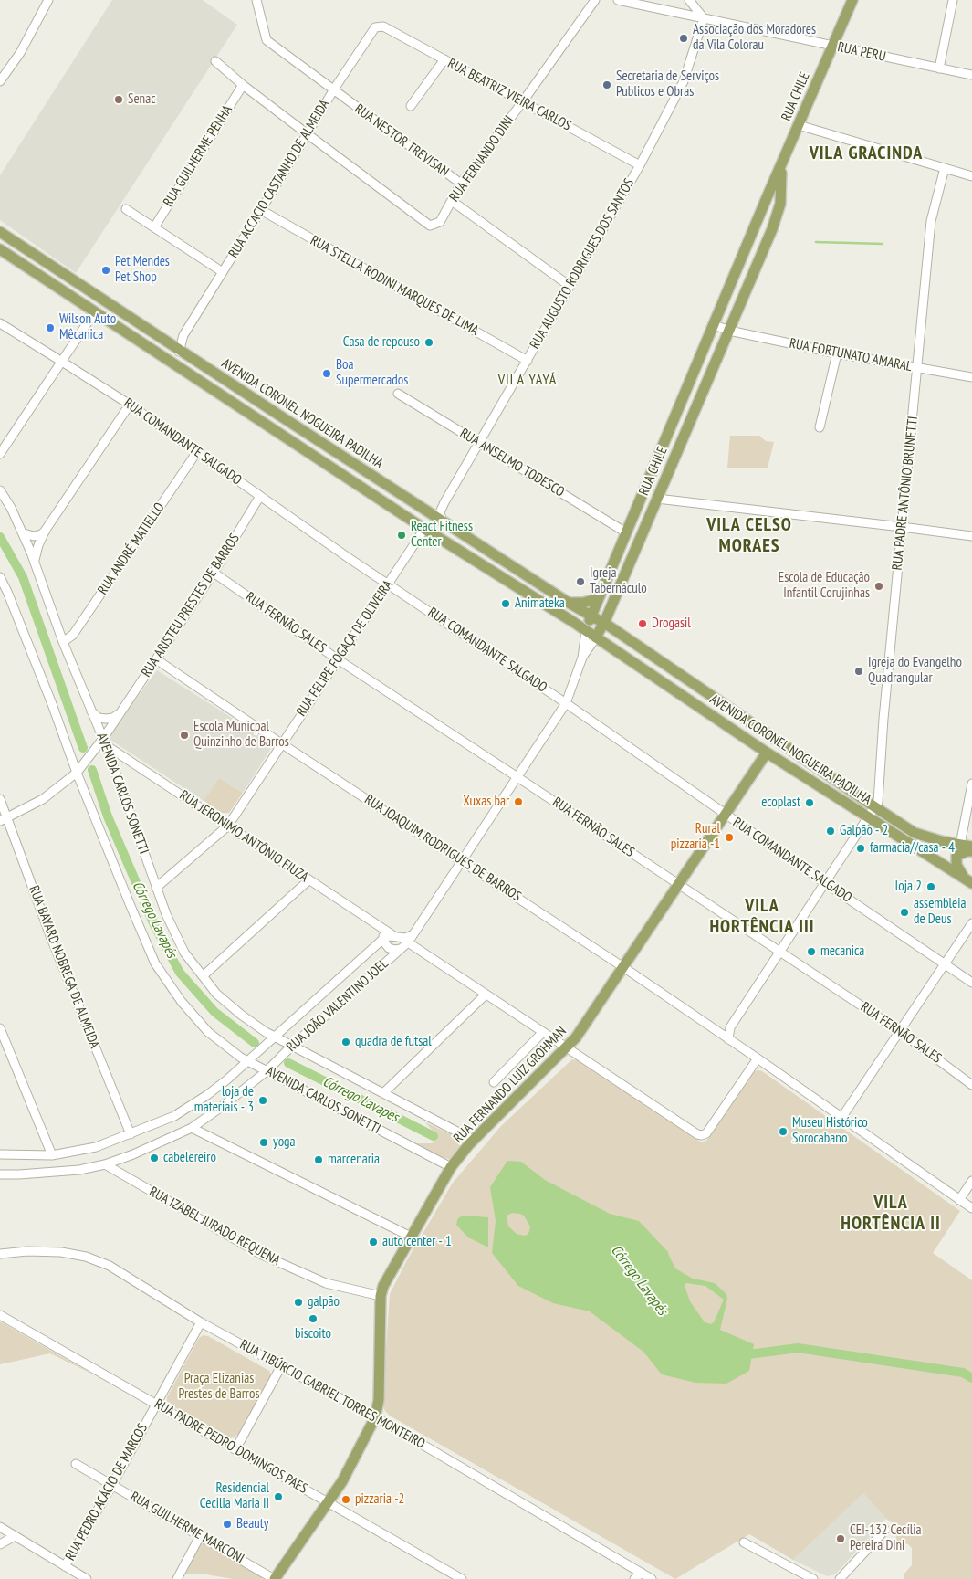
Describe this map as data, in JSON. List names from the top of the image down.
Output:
{
  "streets": {
    "main road": ["RUA CHILE", "AVENIDA CORONEL NOGUEIRA PADILHA", "RUA FERNANDO LUIZ GROHMAN"],
    "street": [
      "RUA PERU",
      "RUA BEATRIZ VIEIRA CARLOS",
      "RUA NESTOR TREVISAN",
      "RUA GUILHERME PENHA",
      "RUA FERNANDO DINI",
      "RUA ACCACIO CASTANHO DE ALMEIDA",
      "RUA AUGUSTO RODRIGUES DOS SANTOS",
      "RUA STELLA RODINI MARQUES DE LIMA",
      "RUA FORTUNATO AMARAL",
      "RUA COMANDANTE SALGADO",
      "RUA ANSELMO TODESCO",
      "RUA PADRE ANTÔNIO BRUNETTI",
      "RUA ANDRÉ MATIELLO",
      "RUA ARISTEU PRESTES DE BARROS",
      "RUA FERNÃO SALES",
      "RUA FELIPE FOGAÇA DE OLIVEIRA",
      "AVENIDA CARLOS SONETTI",
      "RUA JERONIMO ANTÔNIO FIUZA",
      "RUA JOAQUIM RODRIGUES DE BARROS",
      "RUA BAYARD NOBREGA DE ALMEIDA",
      "RUA JOÃO VALENTINO JOEL",
      "RUA IZABEL JURADO REQUENA",
      "RUA TIBÚRCIO GABRIEL TORRES MONTEIRO",
      "RUA PADRE PEDRO DOMINGOS PAES",
      "RUA PEDRO ACÁCIO DE MARCOS",
      "RUA GUILHERME MARCONI"
    ]
  },
  "crossings": [
    ["RUA PERU", "RUA CHILE"],
    ["RUA PERU", "RUA AUGUSTO RODRIGUES DOS SANTOS"],
    ["RUA BEATRIZ VIEIRA CARLOS", "RUA FERNANDO DINI"],
    ["RUA BEATRIZ VIEIRA CARLOS", "RUA ACCACIO CASTANHO DE ALMEIDA"],
    ["RUA BEATRIZ VIEIRA CARLOS", "RUA AUGUSTO RODRIGUES DOS SANTOS"],
    ["RUA CHILE", "RUA FORTUNATO AMARAL"],
    ["RUA CHILE", "AVENIDA CORONEL NOGUEIRA PADILHA"],
    ["RUA CHILE", "RUA ANSELMO TODESCO"],
    ["RUA NESTOR TREVISAN", "RUA FERNANDO DINI"],
    ["RUA NESTOR TREVISAN", "RUA ACCACIO CASTANHO DE ALMEIDA"],
    ["RUA FERNANDO DINI", "RUA ACCACIO CASTANHO DE ALMEIDA"],
    ["RUA ACCACIO CASTANHO DE ALMEIDA", "RUA STELLA RODINI MARQUES DE LIMA"],
    ["RUA ACCACIO CASTANHO DE ALMEIDA", "AVENIDA CORONEL NOGUEIRA PADILHA"],
    ["RUA AUGUSTO RODRIGUES DOS SANTOS", "RUA STELLA RODINI MARQUES DE LIMA"],
    ["RUA AUGUSTO RODRIGUES DOS SANTOS", "AVENIDA CORONEL NOGUEIRA PADILHA"],
    ["RUA AUGUSTO RODRIGUES DOS SANTOS", "RUA ANSELMO TODESCO"],
    ["RUA FORTUNATO AMARAL", "RUA PADRE ANTÔNIO BRUNETTI"],
    ["AVENIDA CORONEL NOGUEIRA PADILHA", "RUA PADRE ANTÔNIO BRUNETTI"],
    ["AVENIDA CORONEL NOGUEIRA PADILHA", "RUA FELIPE FOGAÇA DE OLIVEIRA"],
    ["AVENIDA CORONEL NOGUEIRA PADILHA", "RUA JOÃO VALENTINO JOEL"],
    ["AVENIDA CORONEL NOGUEIRA PADILHA", "RUA FERNANDO LUIZ GROHMAN"],
    ["RUA COMANDANTE SALGADO", "RUA PADRE ANTÔNIO BRUNETTI"],
    ["RUA COMANDANTE SALGADO", "RUA ANDRÉ MATIELLO"],
    ["RUA COMANDANTE SALGADO", "RUA ARISTEU PRESTES DE BARROS"],
    ["RUA COMANDANTE SALGADO", "RUA FELIPE FOGAÇA DE OLIVEIRA"],
    ["RUA COMANDANTE SALGADO", "RUA JOÃO VALENTINO JOEL"],
    ["RUA COMANDANTE SALGADO", "RUA FERNANDO LUIZ GROHMAN"],
    ["RUA PADRE ANTÔNIO BRUNETTI", "RUA FERNÃO SALES"],
    ["RUA PADRE ANTÔNIO BRUNETTI", "RUA JOAQUIM RODRIGUES DE BARROS"],
    ["RUA ANDRÉ MATIELLO", "AVENIDA CARLOS SONETTI"],
    ["RUA ARISTEU PRESTES DE BARROS", "RUA FERNÃO SALES"],
    ["RUA ARISTEU PRESTES DE BARROS", "AVENIDA CARLOS SONETTI"],
    ["RUA ARISTEU PRESTES DE BARROS", "RUA JERONIMO ANTÔNIO FIUZA"],
    ["RUA ARISTEU PRESTES DE BARROS", "RUA JOAQUIM RODRIGUES DE BARROS"],
    ["RUA ARISTEU PRESTES DE BARROS", "RUA BAYARD NOBREGA DE ALMEIDA"],
    ["RUA FERNÃO SALES", "RUA FELIPE FOGAÇA DE OLIVEIRA"],
    ["RUA FERNÃO SALES", "RUA JOÃO VALENTINO JOEL"],
    ["RUA FERNÃO SALES", "RUA FERNANDO LUIZ GROHMAN"],
    ["RUA FELIPE FOGAÇA DE OLIVEIRA", "AVENIDA CARLOS SONETTI"],
    ["RUA FELIPE FOGAÇA DE OLIVEIRA", "RUA JERONIMO ANTÔNIO FIUZA"],
    ["RUA FELIPE FOGAÇA DE OLIVEIRA", "RUA JOAQUIM RODRIGUES DE BARROS"],
    ["AVENIDA CARLOS SONETTI", "RUA JERONIMO ANTÔNIO FIUZA"],
    ["AVENIDA CARLOS SONETTI", "RUA JOÃO VALENTINO JOEL"],
    ["AVENIDA CARLOS SONETTI", "RUA FERNANDO LUIZ GROHMAN"],
    ["RUA JERONIMO ANTÔNIO FIUZA", "RUA JOÃO VALENTINO JOEL"],
    ["RUA JOAQUIM RODRIGUES DE BARROS", "RUA JOÃO VALENTINO JOEL"],
    ["RUA JOAQUIM RODRIGUES DE BARROS", "RUA FERNANDO LUIZ GROHMAN"],
    ["RUA BAYARD NOBREGA DE ALMEIDA", "RUA JOÃO VALENTINO JOEL"],
    ["RUA JOÃO VALENTINO JOEL", "RUA IZABEL JURADO REQUENA"],
    ["RUA FERNANDO LUIZ GROHMAN", "RUA IZABEL JURADO REQUENA"],
    ["RUA FERNANDO LUIZ GROHMAN", "RUA TIBÚRCIO GABRIEL TORRES MONTEIRO"],
    ["RUA FERNANDO LUIZ GROHMAN", "RUA PADRE PEDRO DOMINGOS PAES"],
    ["RUA FERNANDO LUIZ GROHMAN", "RUA GUILHERME MARCONI"],
    ["RUA TIBÚRCIO GABRIEL TORRES MONTEIRO", "RUA PEDRO ACÁCIO DE MARCOS"],
    ["RUA PADRE PEDRO DOMINGOS PAES", "RUA PEDRO ACÁCIO DE MARCOS"],
    ["RUA PEDRO ACÁCIO DE MARCOS", "RUA GUILHERME MARCONI"]
  ],
  "districts": [
    "VILA GRACINDA",
    "VILA YAYÁ",
    "VILA CELSO MORAES",
    "VILA HORTÊNCIA III",
    "VILA HORTÊNCIA II"
  ],
  "water": ["Córrego Lavapés", "Córrego Lavapes"],
  "parks": ["Praça Elizanias Prestes de Barros"],
  "places": [
    "Associação dos Moradores da Vila Colorau",
    "Secretaria de Serviços Publicos e Obras",
    "Senac",
    "Pet Mendes Pet Shop",
    "Wilson Auto Mêcanica",
    "Casa de repouso",
    "Boa Supermercados",
    "React Fitness Center",
    "Igreja Tabernáculo",
    "Escola de Educação Infantil Corujinhas",
    "Animateka",
    "Drogasil",
    "Igreja do Evangelho Quadrangular",
    "Escola Municpal Quinzinho de Barros",
    "Xuxas bar",
    "ecoplast",
    "Galpão - 2",
    "Rural pizzaria -1",
    "farmacia//casa - 4",
    "loja 2",
    "assembleia de Deus",
    "mecanica",
    "quadra de futsal",
    "loja de materiais - 3",
    "Museu Histórico Sorocabano",
    "yoga",
    "cabelereiro",
    "marcenaria",
    "auto center - 1",
    "galpão",
    "biscoito",
    "Residencial Cecilia Maria II",
    "pizzaria -2",
    "Beauty",
    "CEI-132 Cecília Pereira Dini"
  ]
}
